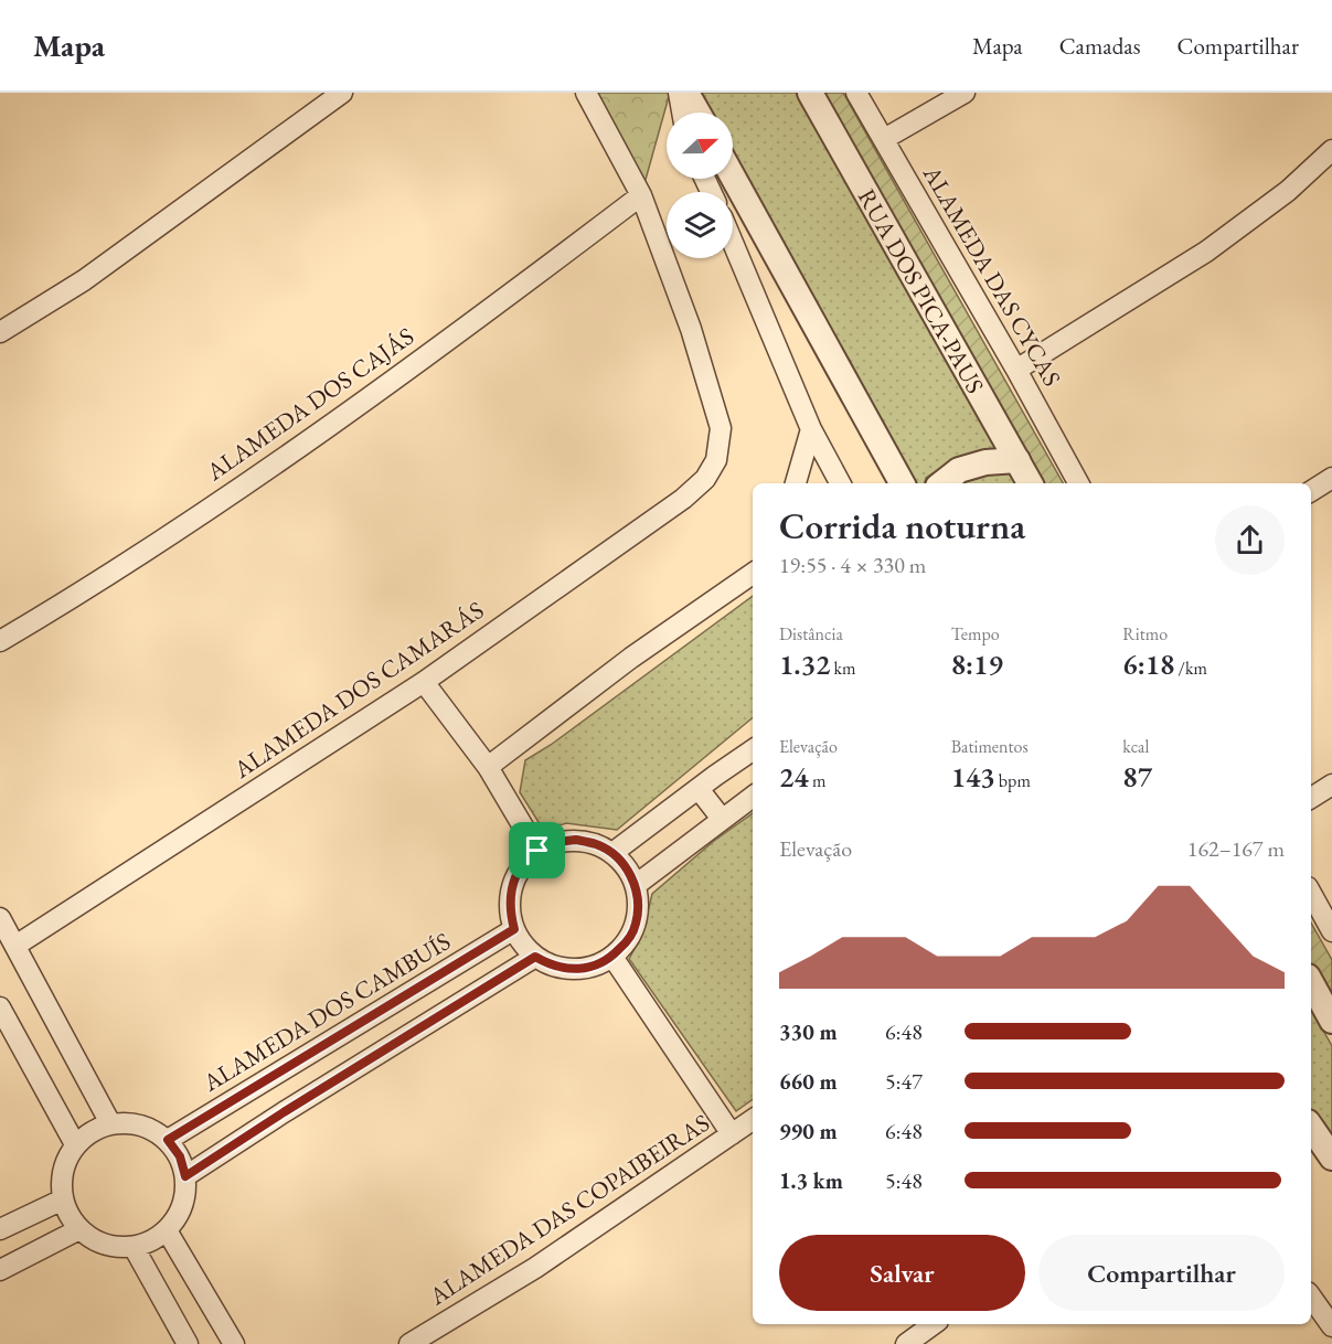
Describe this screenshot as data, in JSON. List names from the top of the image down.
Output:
{
  "streets": {
    "street": [
      "ALAMEDA DAS CYCAS",
      "RUA DOS PICA-PAUS",
      "ALAMEDA DOS CAJÁS",
      "ALAMEDA DOS CAMARÁS",
      "ALAMEDA DOS CAMBUÍS",
      "ALAMEDA DAS COPAIBEIRAS"
    ]
  },
  "crossings": [
    ["ALAMEDA DOS CAJÁS", "ALAMEDA DOS CAMARÁS"]
  ],
  "north": "right",
  "page": {
    "header": "Mapa",
    "nav": ["Mapa", "Camadas", "Compartilhar"],
    "heading": ["Corrida noturna", "19:55 · 4 × 330 m"],
    "stats": [
      ["Distância", "1.32 km"],
      ["Tempo", "8:19"],
      ["Ritmo", "6:18 /km"],
      ["Elevação", "24 m"],
      ["Batimentos", "143 bpm"],
      ["kcal", "87"]
    ],
    "chart": ["Elevação", "162–167 m"],
    "list": [
      {
        "name": "330 m",
        "note": "6:48"
      },
      {
        "name": "660 m",
        "note": "5:47"
      },
      {
        "name": "990 m",
        "note": "6:48"
      },
      {
        "name": "1.3 km",
        "note": "5:48"
      }
    ],
    "buttons": ["Salvar", "Compartilhar"]
  }
}
